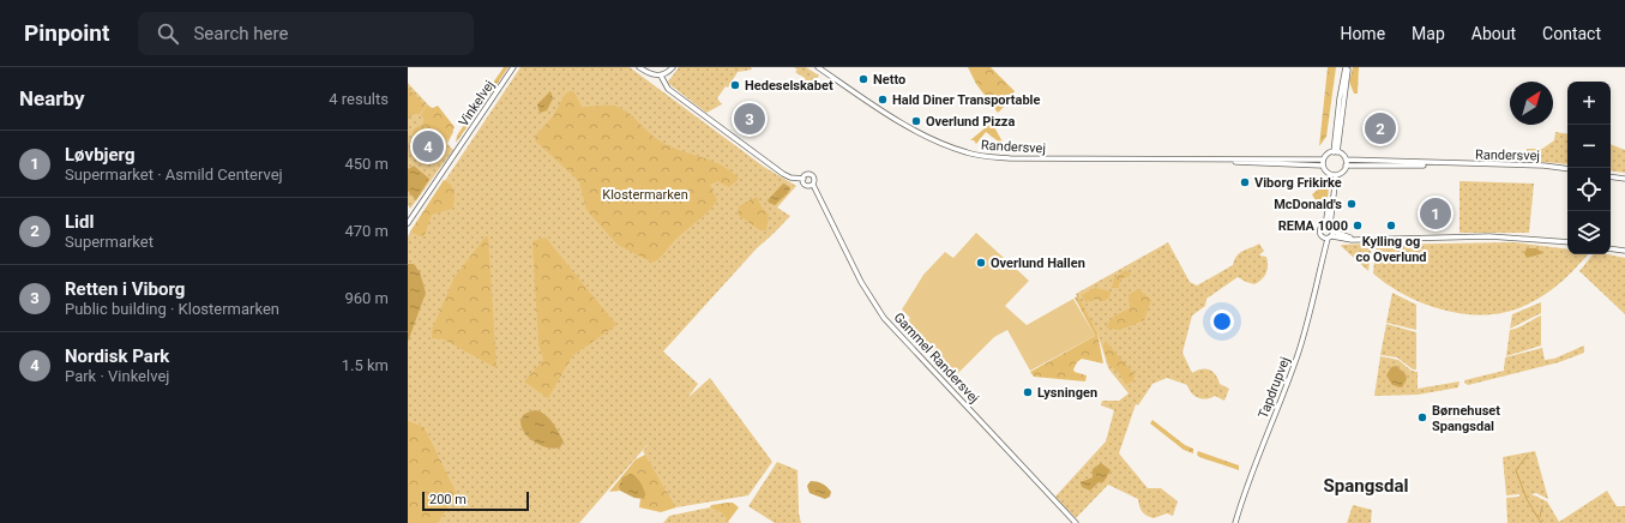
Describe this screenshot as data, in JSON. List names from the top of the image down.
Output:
{
  "streets": {
    "street": [
      "Vinkelvej",
      "Randersvej",
      "Gammel Randersvej",
      "Tapdrupvej"
    ]
  },
  "districts": ["Spangsdal"],
  "parks": ["Klostermarken"],
  "places": [
    "Netto",
    "Hedeselskabet",
    "Hald Diner Transportable",
    "Overlund Pizza",
    "Viborg Frikirke",
    "McDonald's",
    "REMA 1000",
    "Kylling og co Overlund",
    "Overlund Hallen",
    "Lysningen",
    "Børnehuset Spangsdal"
  ],
  "scale_bar": "200 m",
  "north": "top right",
  "page": {
    "header": "Pinpoint",
    "search": "Search here",
    "nav": [
      "Home",
      "Map",
      "About",
      "Contact"
    ],
    "heading": ["Nearby", "4 results"],
    "map_buttons": ["+", "−"],
    "pins": [
      "3",
      "2",
      "4",
      "1"
    ],
    "list": [
      {
        "mark": "1",
        "name": "Løvbjerg",
        "note": "Supermarket · Asmild Centervej",
        "value": "450 m"
      },
      {
        "mark": "2",
        "name": "Lidl",
        "note": "Supermarket",
        "value": "470 m"
      },
      {
        "mark": "3",
        "name": "Retten i Viborg",
        "note": "Public building · Klostermarken",
        "value": "960 m"
      },
      {
        "mark": "4",
        "name": "Nordisk Park",
        "note": "Park · Vinkelvej",
        "value": "1.5 km"
      }
    ],
    "scale": "200 m"
  }
}
